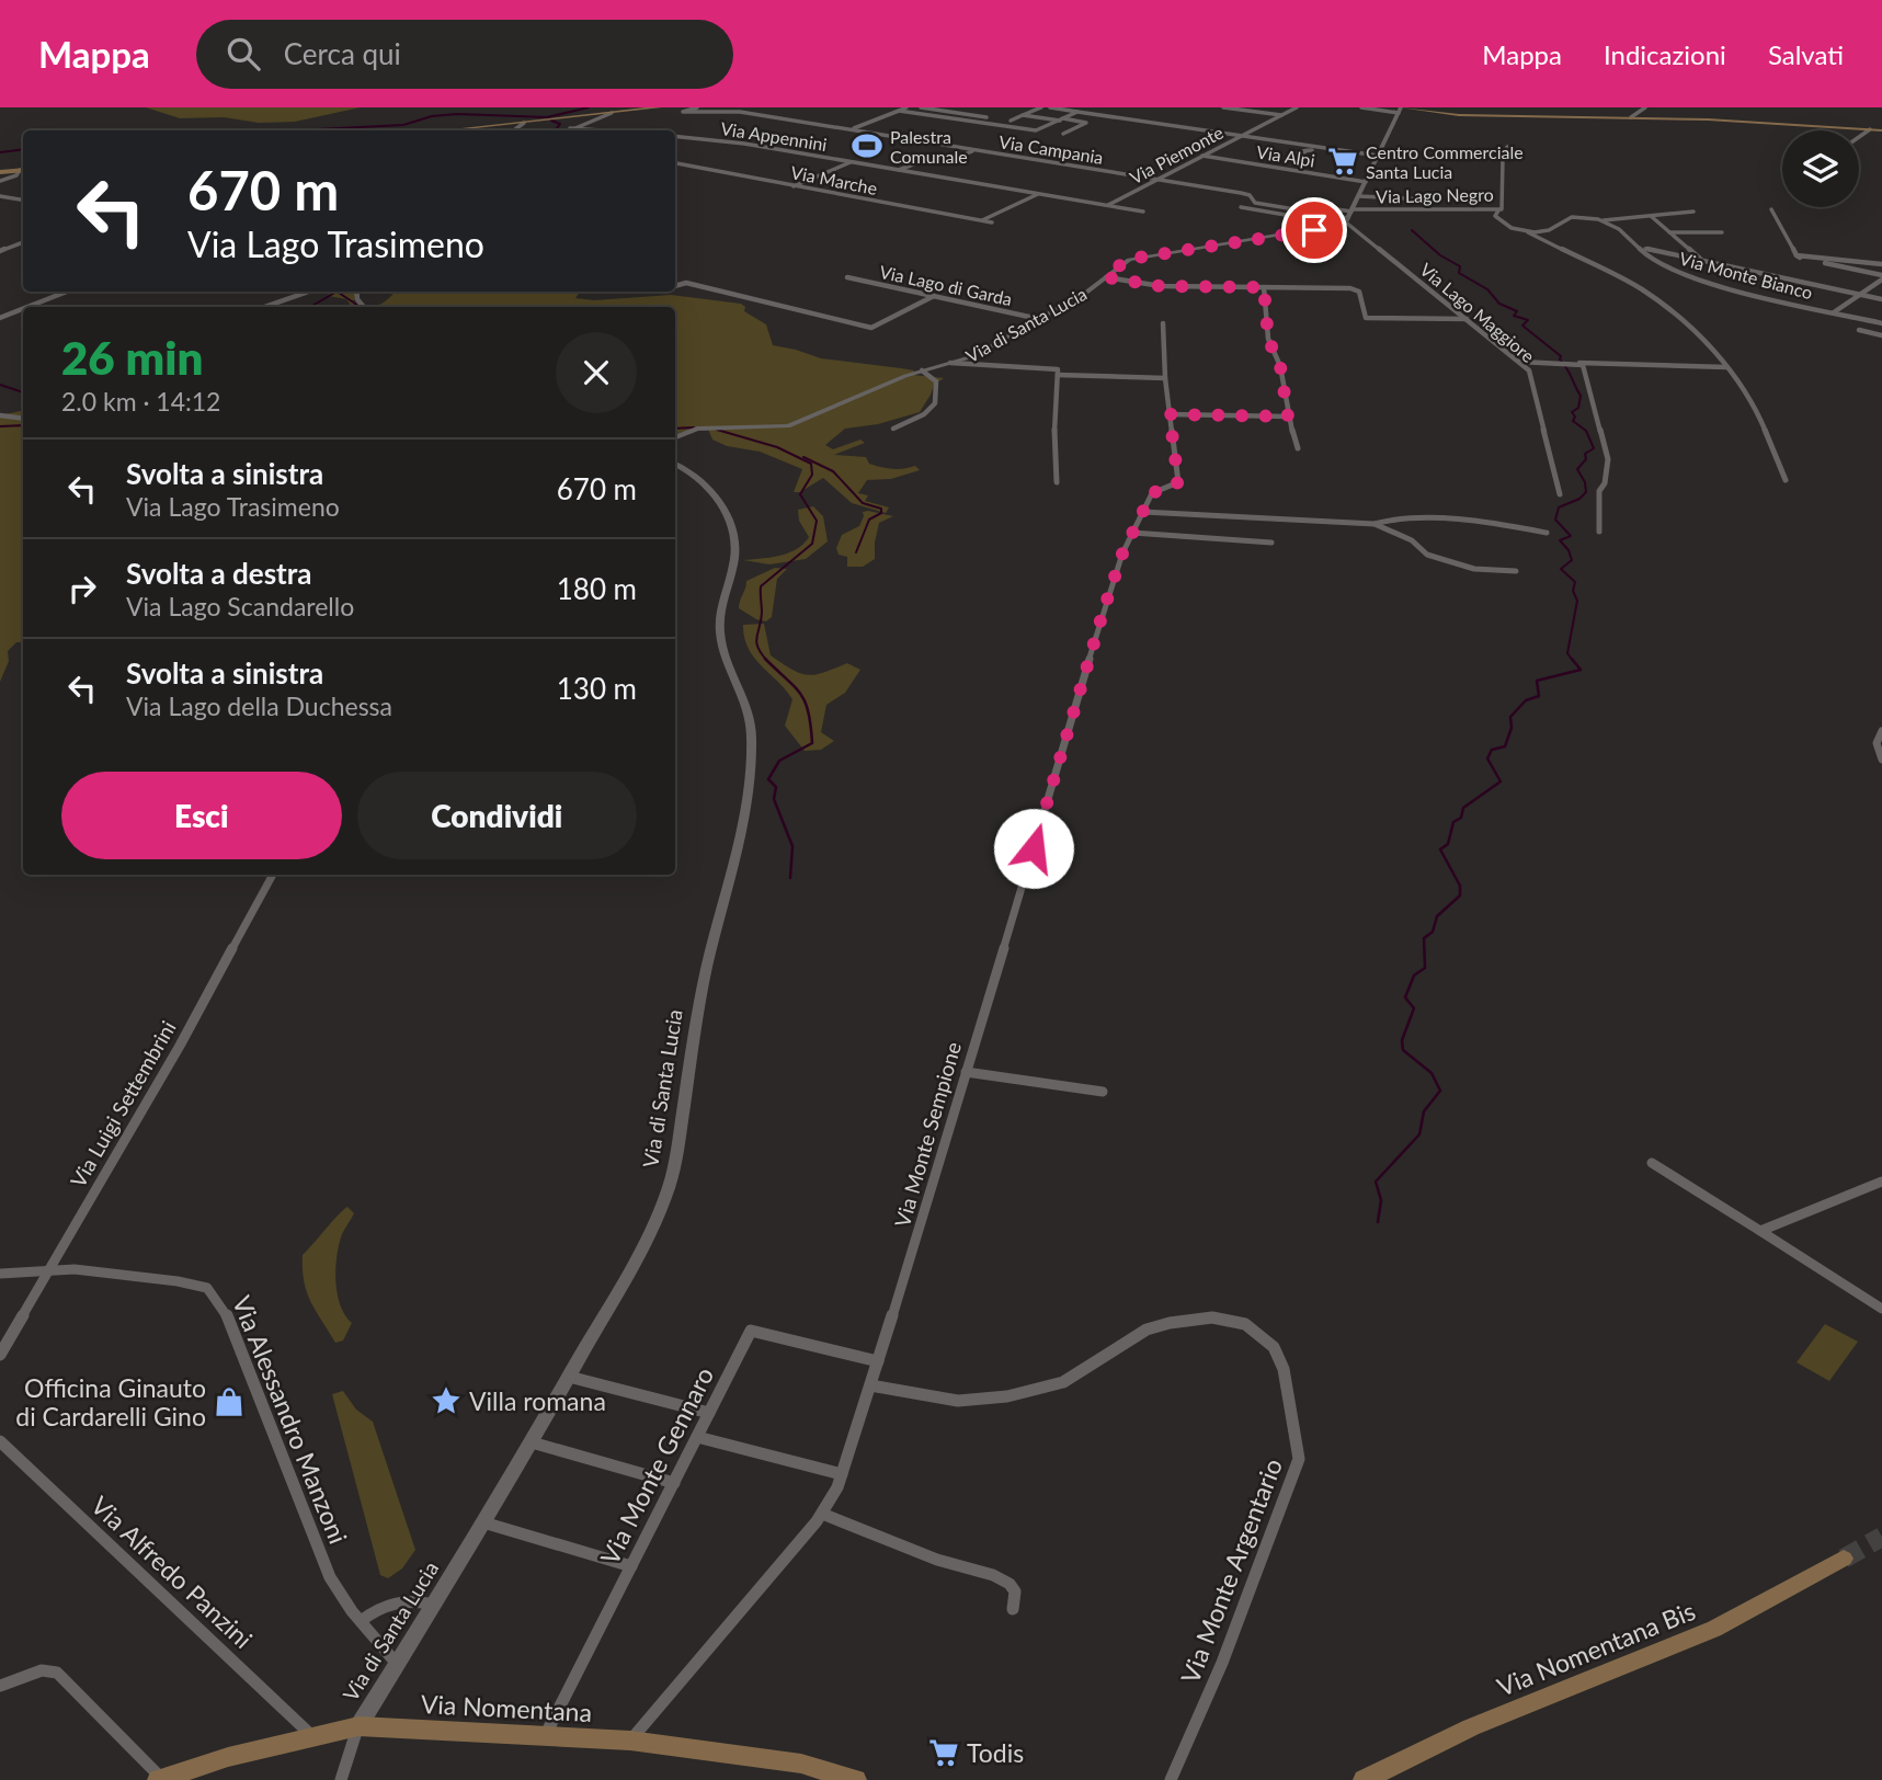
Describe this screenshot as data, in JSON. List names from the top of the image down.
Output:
{
  "streets": {
    "main road": ["Via Nomentana Bis", "Via Nomentana"],
    "street": [
      "Via Appennini",
      "Via Campania",
      "Via Piemonte",
      "Via Alpi",
      "Via Marche",
      "Via Lago Negro",
      "Via Monte Bianco",
      "Via Lago di Garda",
      "Via Lago Maggiore",
      "Via di Santa Lucia",
      "Via Luigi Settembrini",
      "Via Monte Sempione",
      "Via Alessandro Manzoni",
      "Via Monte Gennaro",
      "Via Monte Argentario",
      "Via Alfredo Panzini"
    ]
  },
  "crossings": [
    ["Via Appennini", "Via Piemonte"],
    ["Via Campania", "Via Piemonte"],
    ["Via Campania", "Via Lago Negro"],
    ["Via Campania", "Via Lago Maggiore"],
    ["Via Campania", "Via di Santa Lucia"],
    ["Via Piemonte", "Via Alpi"],
    ["Via Lago Negro", "Via Lago Maggiore"],
    ["Via Lago Negro", "Via di Santa Lucia"],
    ["Via Lago di Garda", "Via di Santa Lucia"],
    ["Via Lago Maggiore", "Via di Santa Lucia"],
    ["Via di Santa Lucia", "Via Alessandro Manzoni"],
    ["Via di Santa Lucia", "Via Nomentana"],
    ["Via Luigi Settembrini", "Via Alessandro Manzoni"],
    ["Via Monte Sempione", "Via Monte Gennaro"],
    ["Via Monte Sempione", "Via Monte Argentario"],
    ["Via Monte Sempione", "Via Nomentana"],
    ["Via Monte Gennaro", "Via Nomentana"],
    ["Via Alfredo Panzini", "Via Nomentana"]
  ],
  "places": {
    "sports": ["Palestra Comunale"],
    "supermarket": ["Centro Commerciale Santa Lucia", "Todis"],
    "place": ["Villa romana"],
    "shop": ["Officina Ginauto di Cardarelli Gino"]
  },
  "page": {
    "header": "Mappa",
    "search": "Cerca qui",
    "nav": ["Mappa", "Indicazioni", "Salvati"],
    "turn": ["670 m", "Via Lago Trasimeno"],
    "heading": ["26 min", "2.0 km · 14:12"],
    "list": [
      {
        "name": "Svolta a sinistra",
        "note": "Via Lago Trasimeno",
        "value": "670 m"
      },
      {
        "name": "Svolta a destra",
        "note": "Via Lago Scandarello",
        "value": "180 m"
      },
      {
        "name": "Svolta a sinistra",
        "note": "Via Lago della Duchessa",
        "value": "130 m"
      }
    ],
    "buttons": ["Esci", "Condividi"]
  }
}
